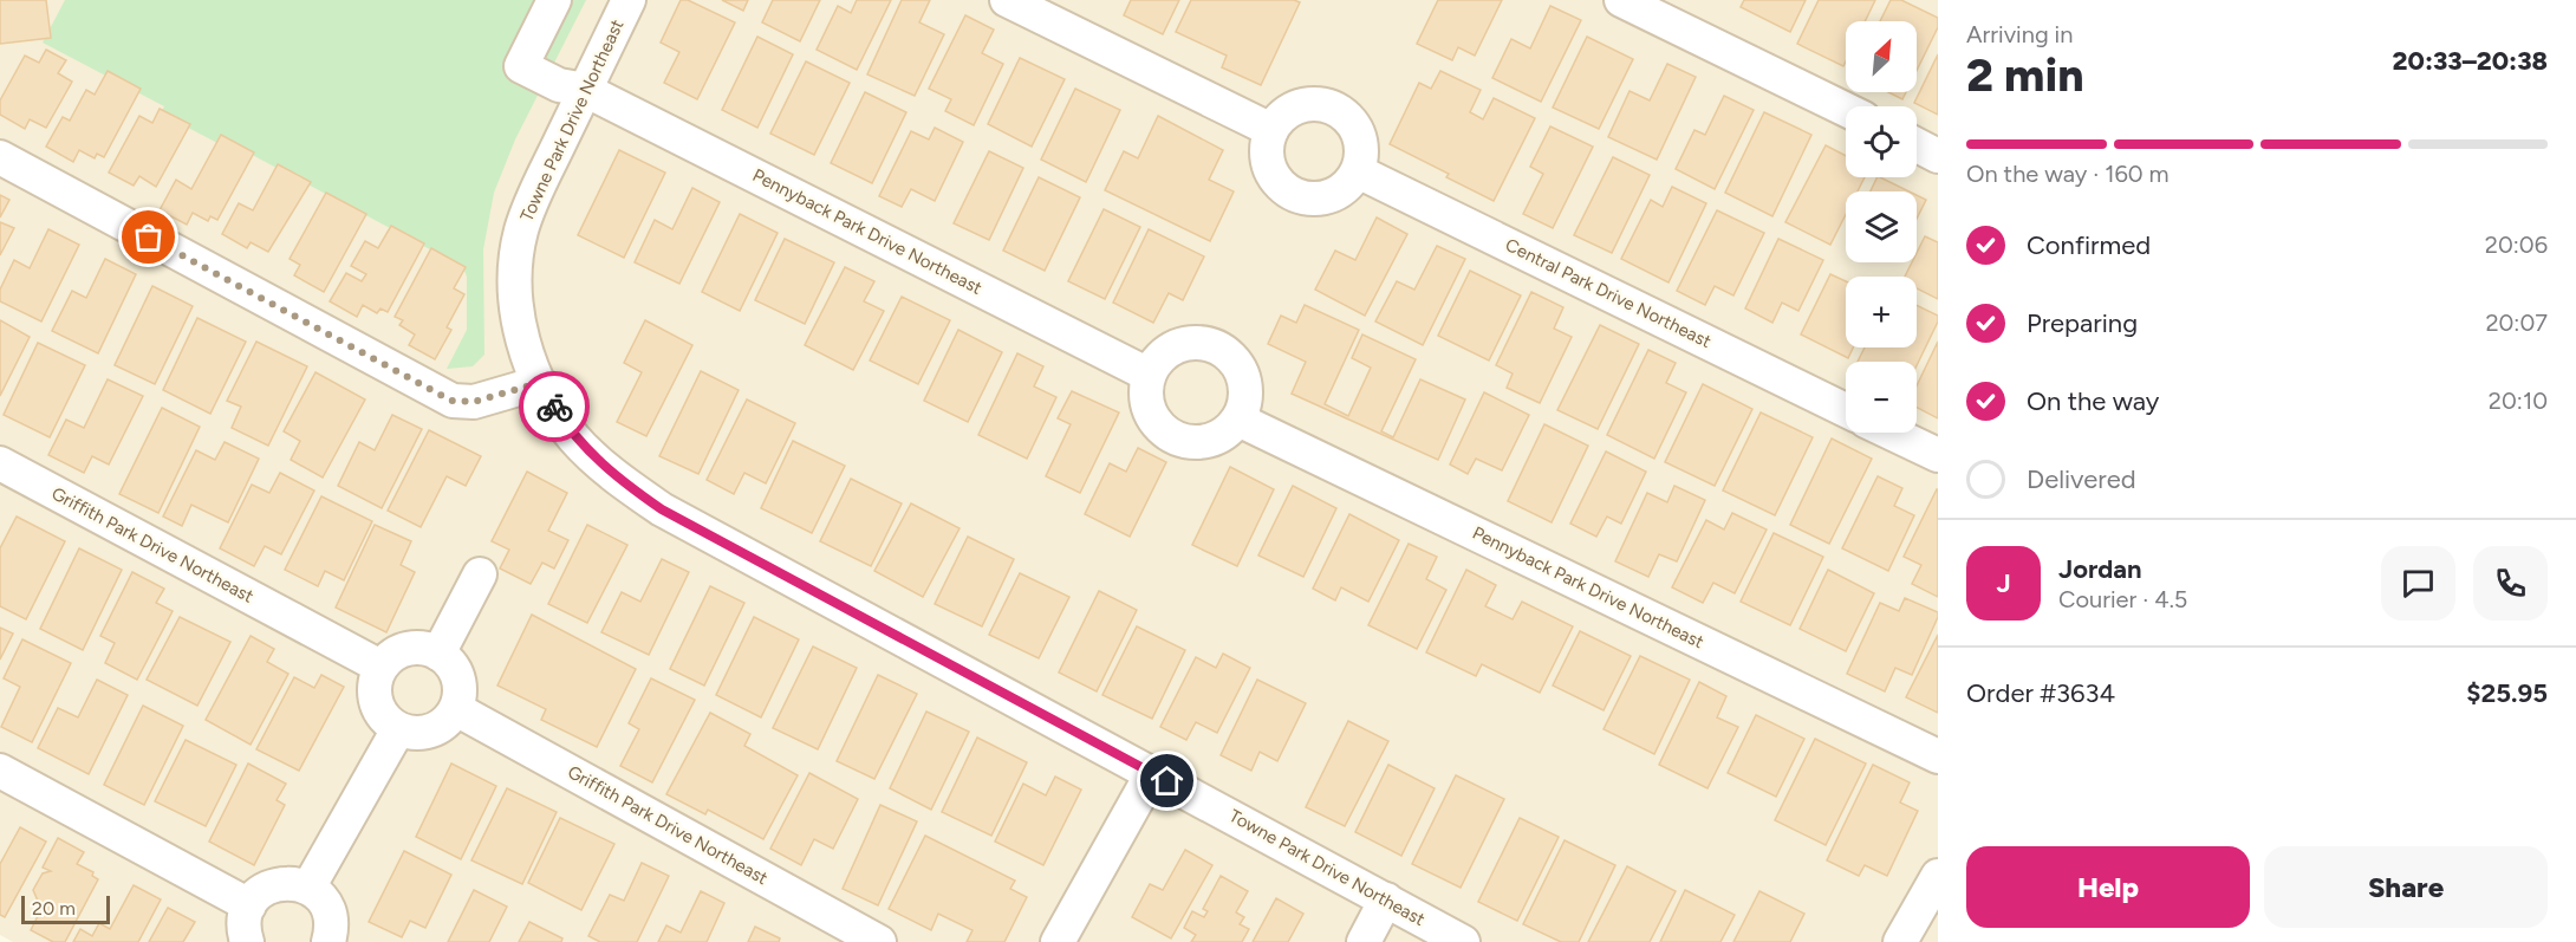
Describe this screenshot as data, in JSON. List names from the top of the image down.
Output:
{
  "streets": {
    "street": [
      "Towne Park Drive Northeast",
      "Pennyback Park Drive Northeast",
      "Central Park Drive Northeast",
      "Griffith Park Drive Northeast"
    ]
  },
  "crossings": [
    ["Towne Park Drive Northeast", "Pennyback Park Drive Northeast"]
  ],
  "scale_bar": "20 m",
  "north": "top right",
  "page": {
    "heading": ["2 min", "Arriving in", "20:33–20:38"],
    "panel": [
      "Jordan",
      "Courier · 4.5",
      "Order #3634",
      "$25.95"
    ],
    "map_buttons": ["+", "−"],
    "bar": "On the way · 160 m",
    "list": [
      ["Confirmed", "20:06"],
      ["Preparing", "20:07"],
      ["On the way", "20:10"],
      "Delivered"
    ],
    "round": "J",
    "buttons": ["Help", "Share"],
    "scale": "20 m"
  }
}
